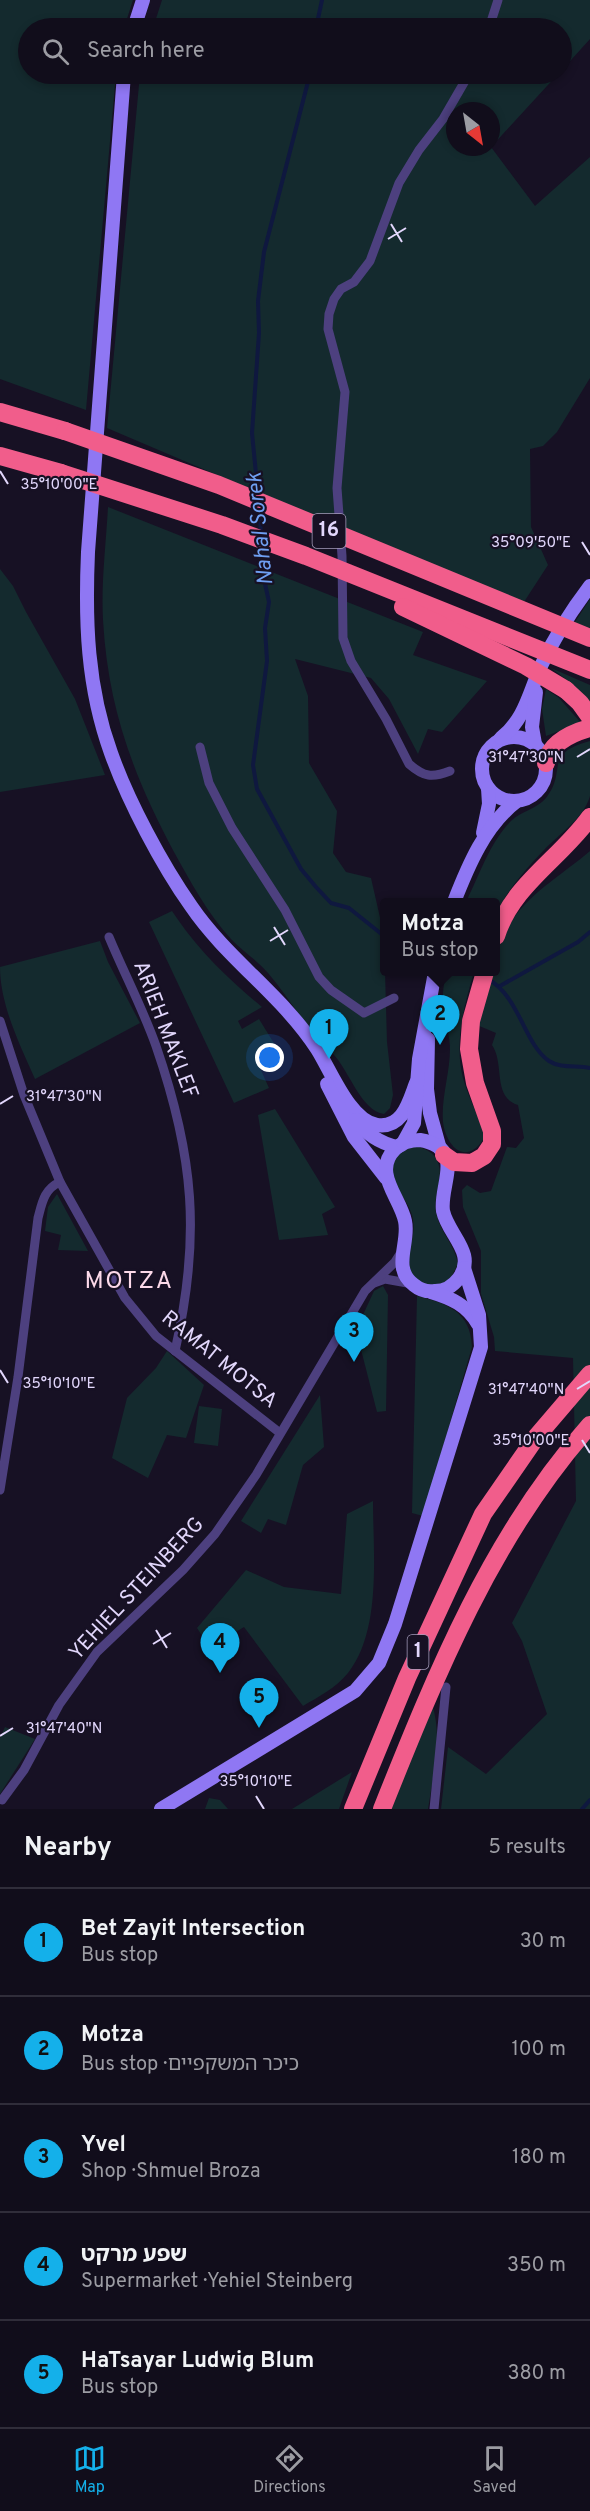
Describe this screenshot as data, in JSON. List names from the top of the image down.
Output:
{
  "streets": {
    "highway": ["16", "1"],
    "street": ["ARIEH MAKLEF", "RAMAT MOTSA", "YEHIEL STEINBERG"]
  },
  "crossings": [
    ["ARIEH MAKLEF", "RAMAT MOTSA"],
    ["RAMAT MOTSA", "YEHIEL STEINBERG"]
  ],
  "districts": ["MOTZA"],
  "water": ["Nahal Sorek"],
  "north": "bottom right",
  "page": {
    "search": "Search here",
    "popup": ["Motza", "Bus stop"],
    "pins": [
      "2",
      "1",
      "3",
      "4",
      "5"
    ],
    "heading": ["Nearby", "5 results"],
    "list": [
      {
        "mark": "1",
        "name": "Bet Zayit Intersection",
        "note": "Bus stop",
        "value": "30 m"
      },
      {
        "mark": "2",
        "name": "Motza",
        "note": "Bus stop · כיכר המשקפיים",
        "value": "100 m"
      },
      {
        "mark": "3",
        "name": "Yvel",
        "note": "Shop · Shmuel Broza",
        "value": "180 m"
      },
      {
        "mark": "4",
        "name": "שפע מרקט",
        "note": "Supermarket · Yehiel Steinberg",
        "value": "350 m"
      },
      {
        "mark": "5",
        "name": "HaTsayar Ludwig Blum",
        "note": "Bus stop",
        "value": "380 m"
      }
    ],
    "nav": ["Map", "Directions", "Saved"]
  },
  "coordinates": [
    "35°10'00\"E",
    "35°09'50\"E",
    "31°47'30\"N",
    "35°10'10\"E",
    "31°47'40\"N"
  ]
}
